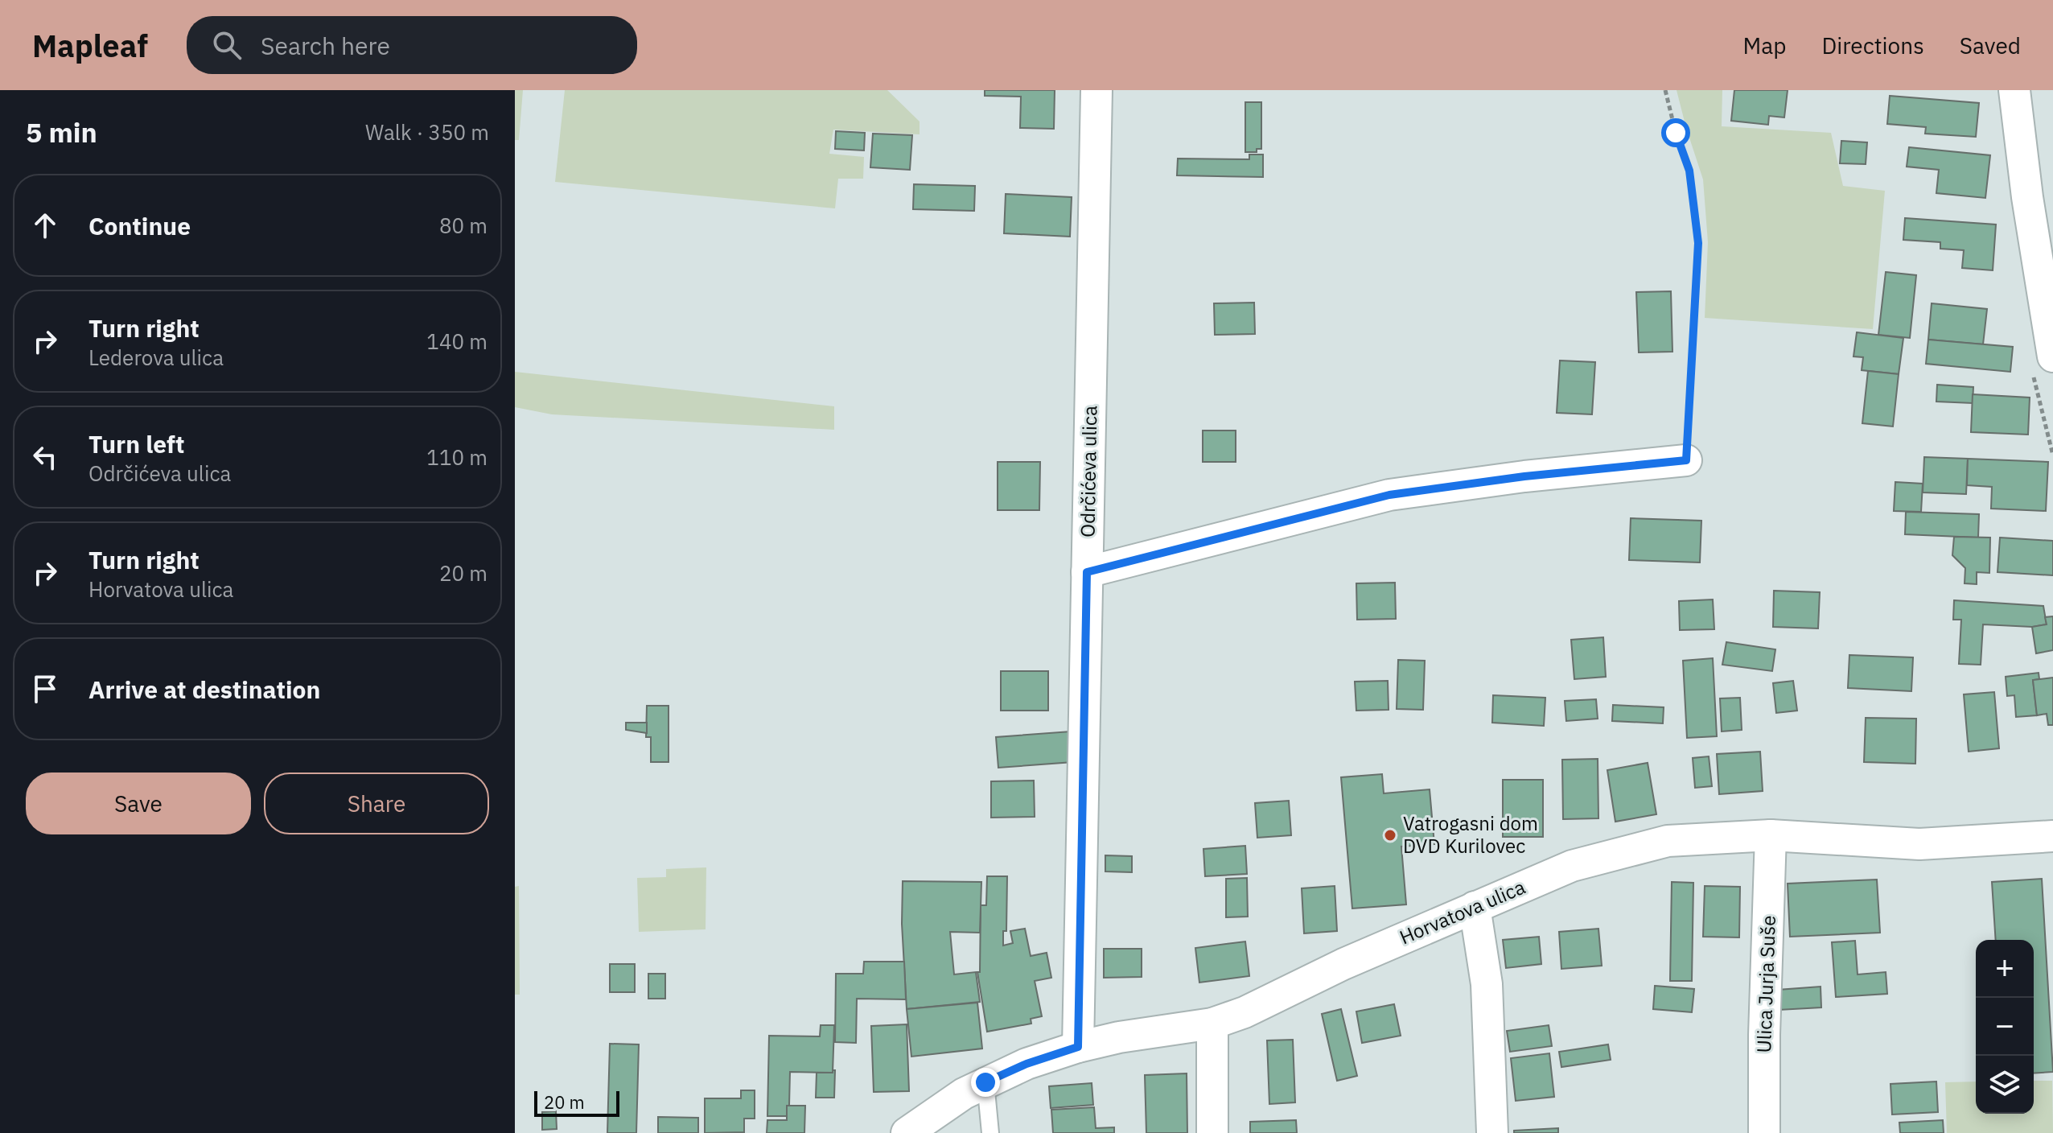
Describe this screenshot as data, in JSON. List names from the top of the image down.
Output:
{
  "streets": {
    "street": ["Odrčićeva ulica", "Horvatova ulica", "Ulica Jurja Suše"]
  },
  "crossings": [
    ["Odrčićeva ulica", "Horvatova ulica"],
    ["Horvatova ulica", "Ulica Jurja Suše"]
  ],
  "places": ["Vatrogasni dom DVD Kurilovec"],
  "scale_bar": "20 m",
  "page": {
    "header": "Mapleaf",
    "search": "Search here",
    "nav": ["Map", "Directions", "Saved"],
    "heading": ["5 min", "Walk · 350 m"],
    "list": [
      ["Continue", "80 m"],
      ["Turn right", "Lederova ulica", "140 m"],
      ["Turn left", "Odrčićeva ulica", "110 m"],
      ["Turn right", "Horvatova ulica", "20 m"],
      "Arrive at destination"
    ],
    "buttons": ["Save", "Share"],
    "map_buttons": ["+", "−"],
    "scale": "20 m"
  }
}
